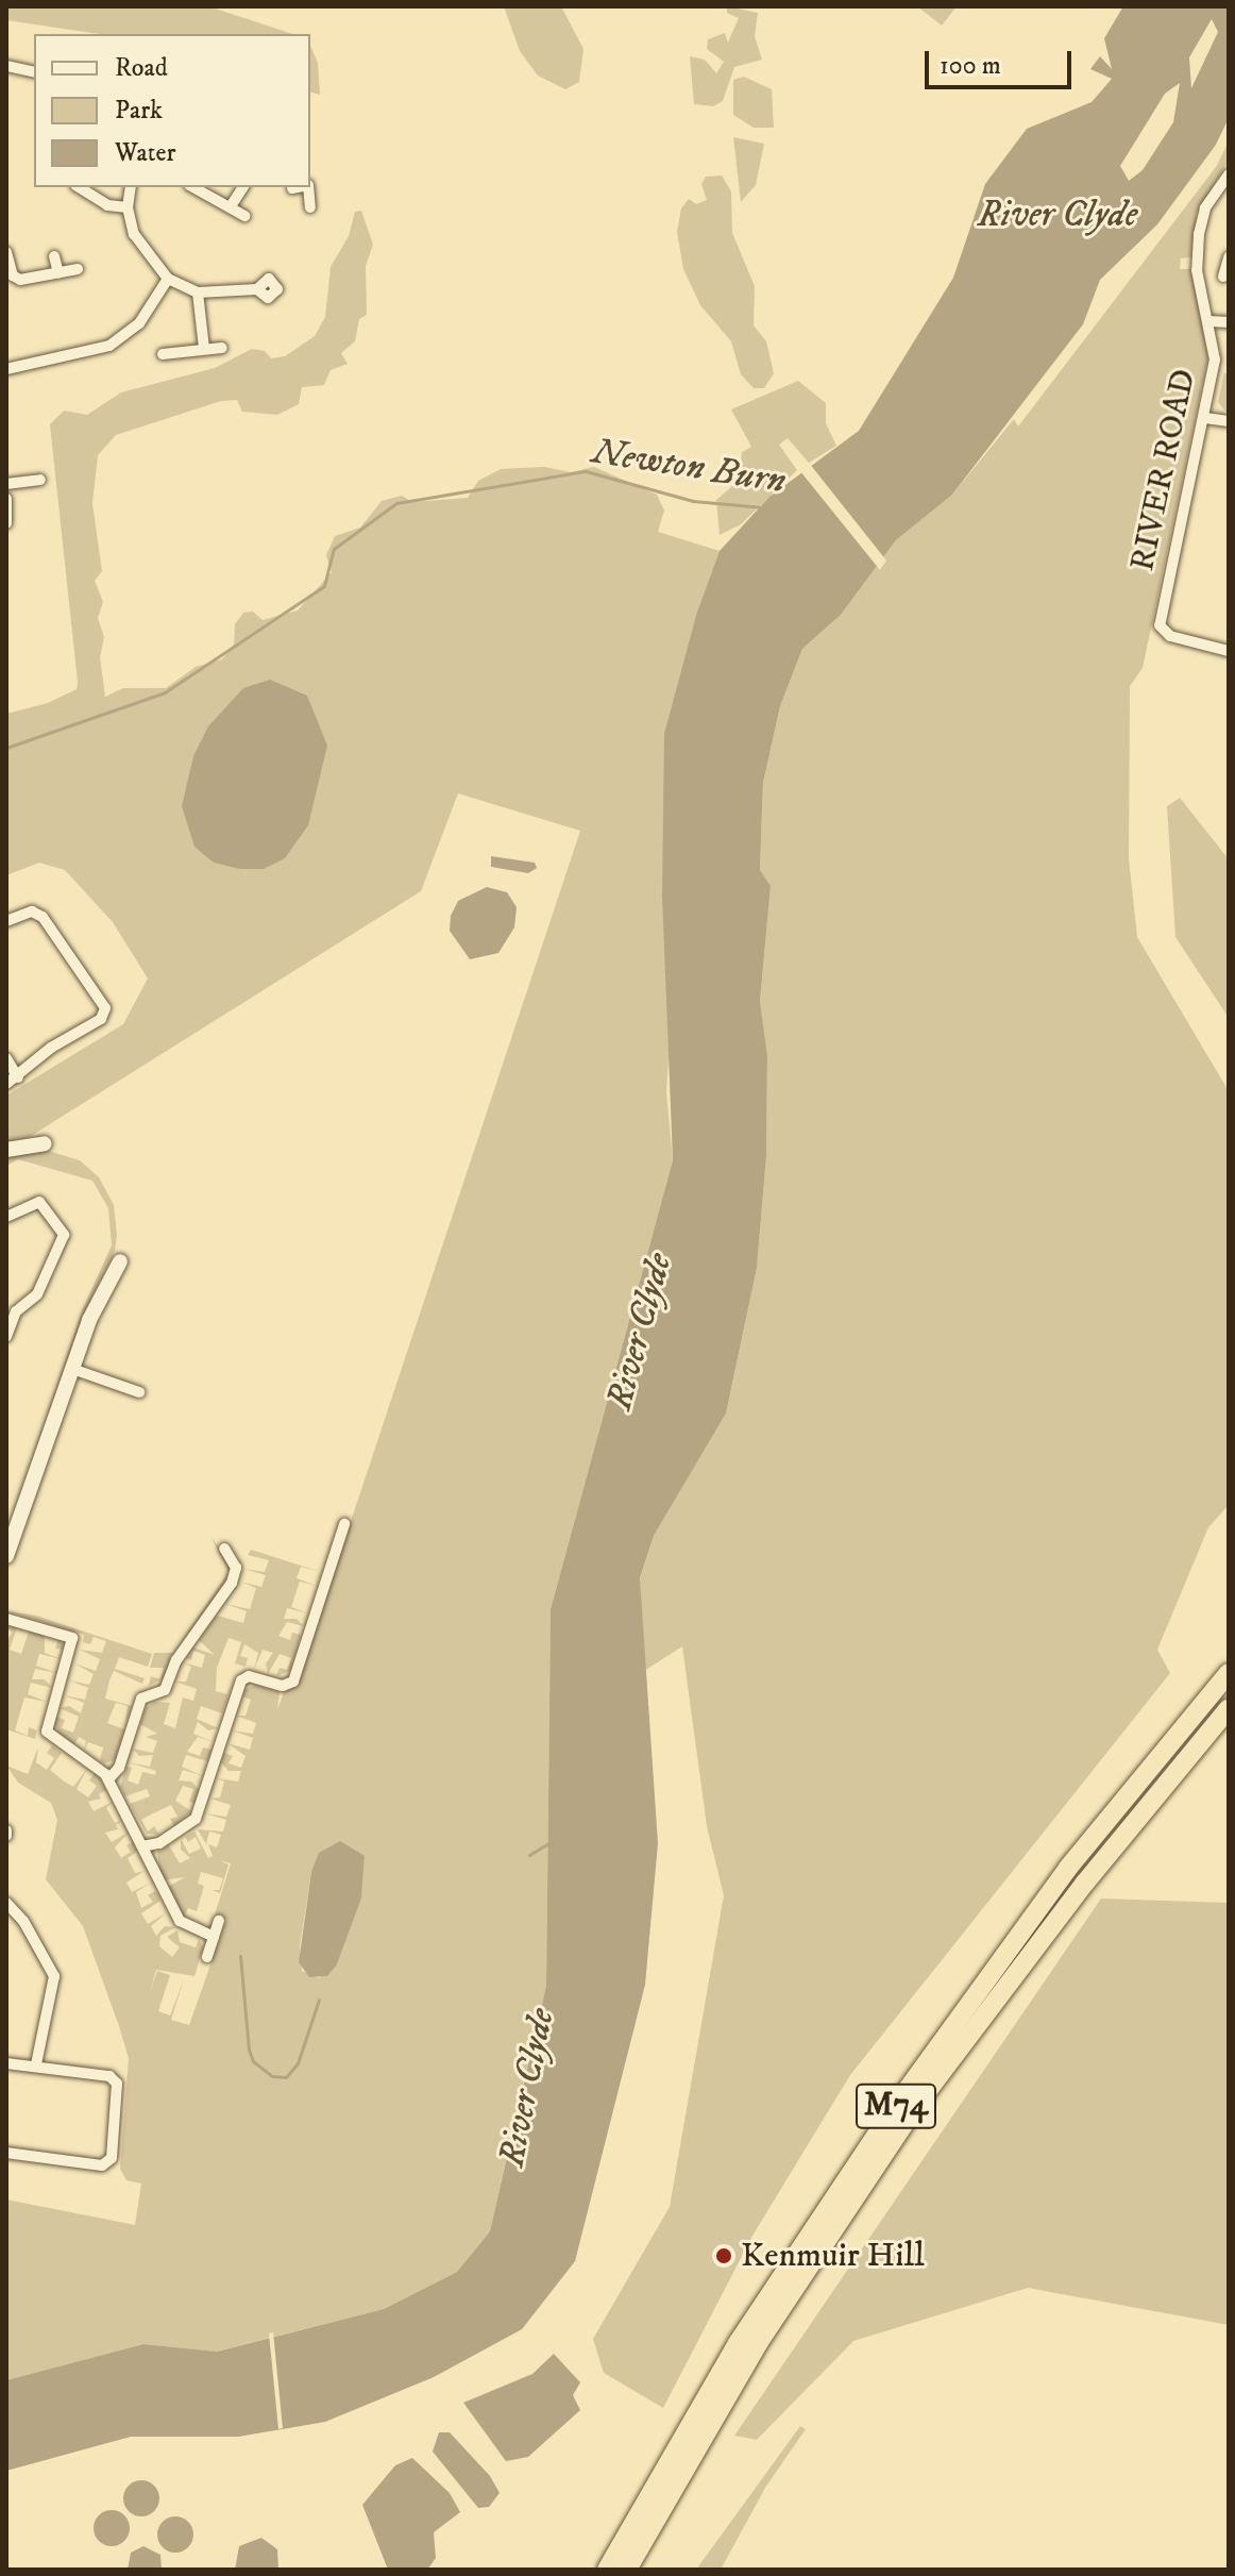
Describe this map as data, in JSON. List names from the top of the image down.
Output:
{
  "streets": {
    "highway": ["M74"],
    "street": ["RIVER ROAD"]
  },
  "water": ["River Clyde", "Newton Burn"],
  "places": ["Kenmuir Hill"],
  "legend": ["Road", "Park", "Water"],
  "scale_bar": "100 m"
}
